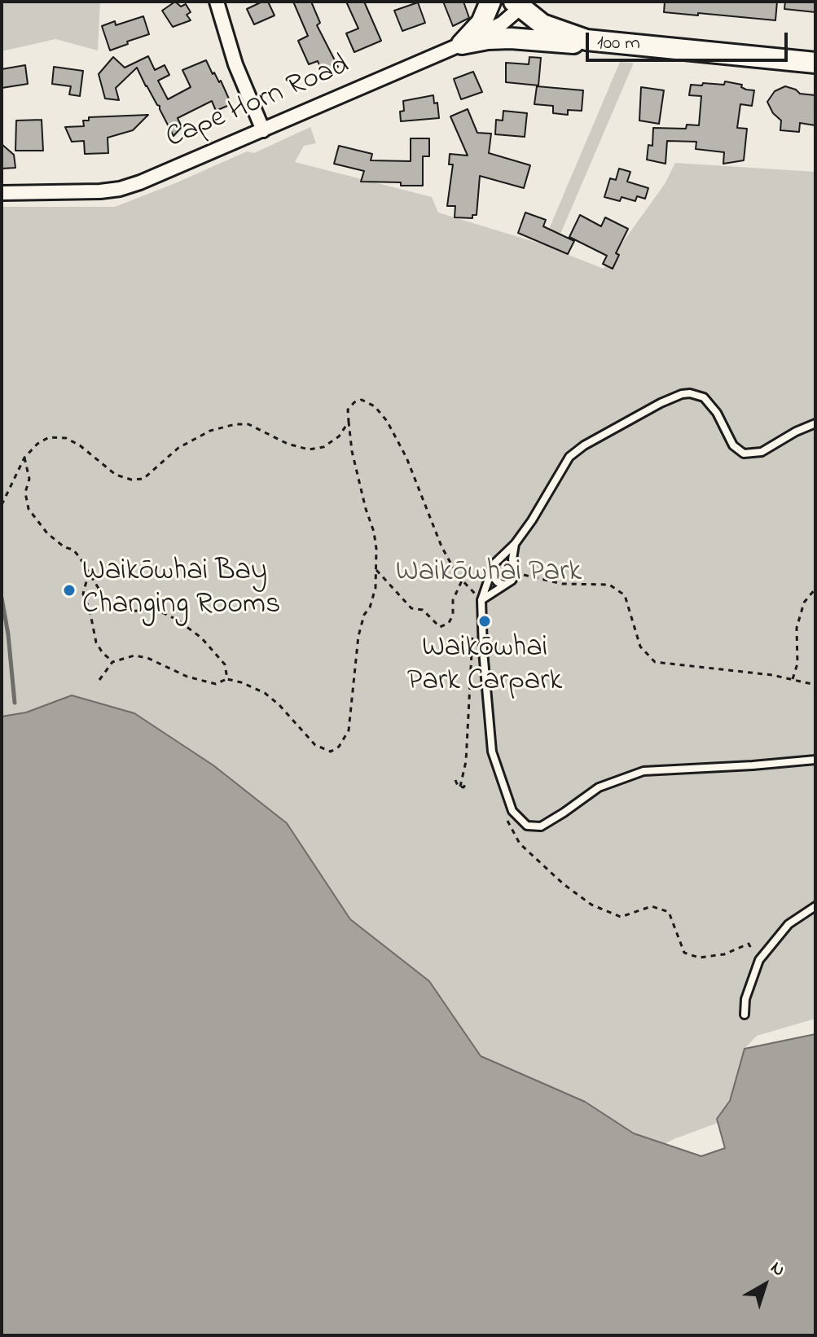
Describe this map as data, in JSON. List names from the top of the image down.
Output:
{
  "streets": {
    "street": ["Cape Horn Road"]
  },
  "parks": ["Waikōwhai Park"],
  "places": ["Waikōwhai Bay Changing Rooms", "Waikōwhai Park Carpark"],
  "scale_bar": "100 m",
  "north": "top right"
}
